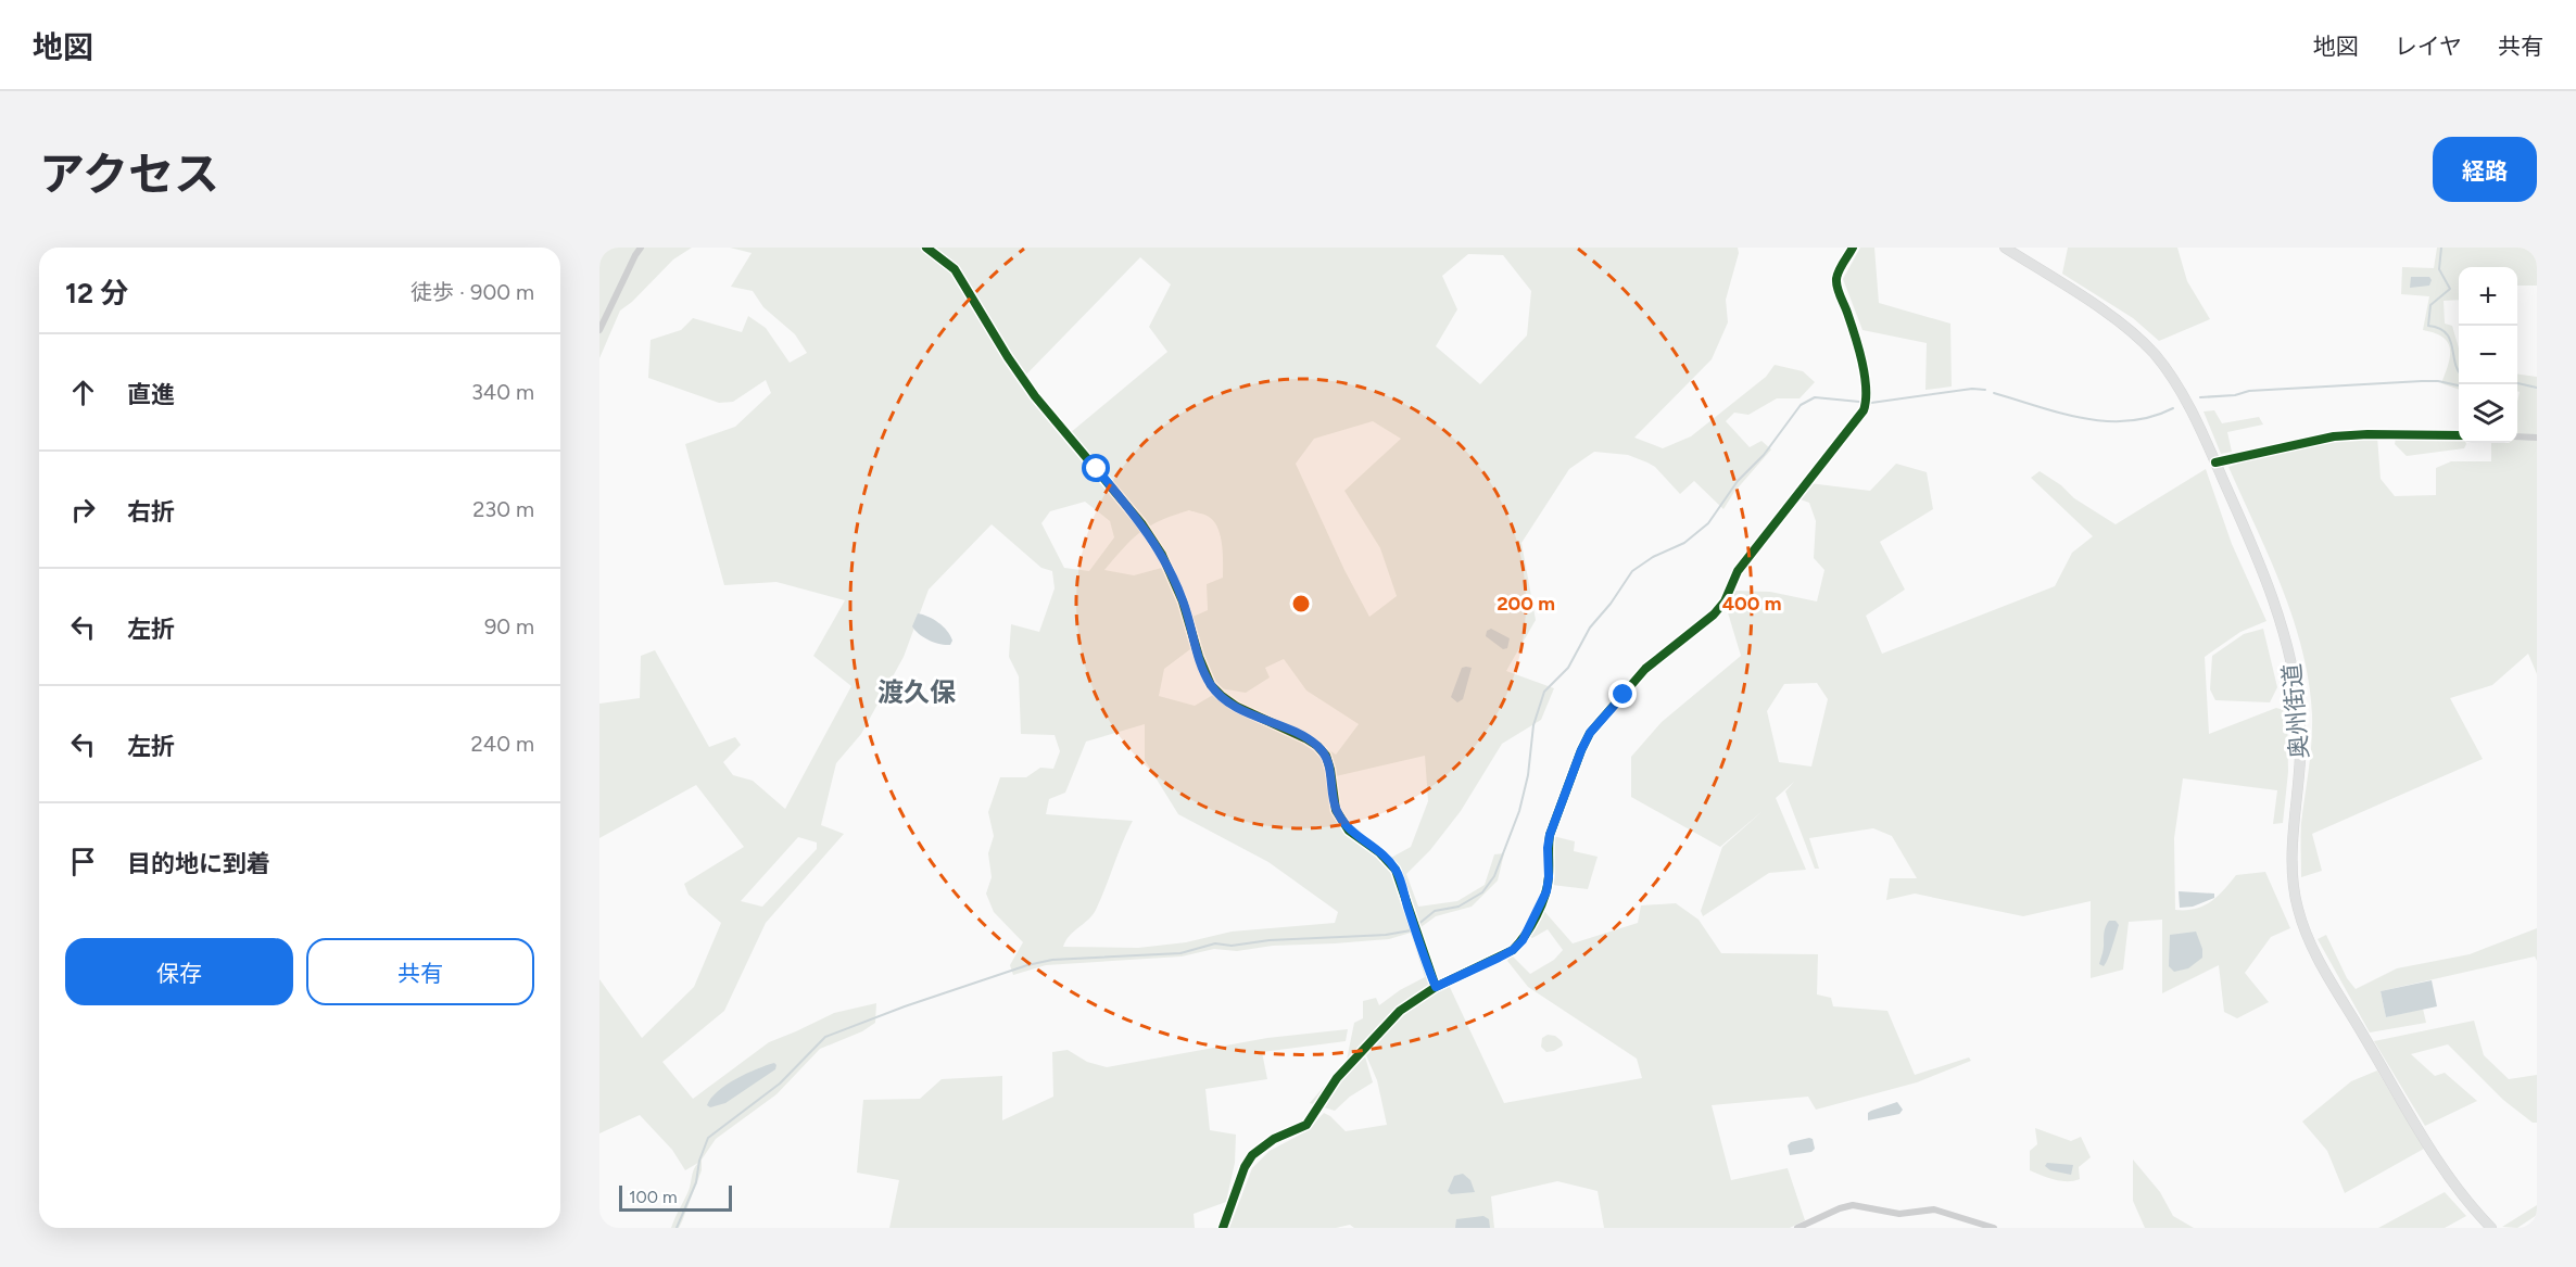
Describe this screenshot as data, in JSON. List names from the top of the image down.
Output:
{
  "streets": {
    "highway": ["奥州街道"]
  },
  "districts": ["渡久保"],
  "scale_bar": "100 m",
  "page": {
    "header": "地図",
    "nav": ["地図", "レイヤ", "共有"],
    "title": "アクセス",
    "buttons": [
      "経路",
      ["保存", "共有"]
    ],
    "heading": ["12 分", "徒歩 · 900 m"],
    "map_buttons": ["+", "−"],
    "list": [
      ["直進", "340 m"],
      ["右折", "230 m"],
      ["左折", "90 m"],
      ["左折", "240 m"],
      "目的地に到着"
    ],
    "scale": "100 m"
  },
  "rings": ["200 m", "400 m"]
}
